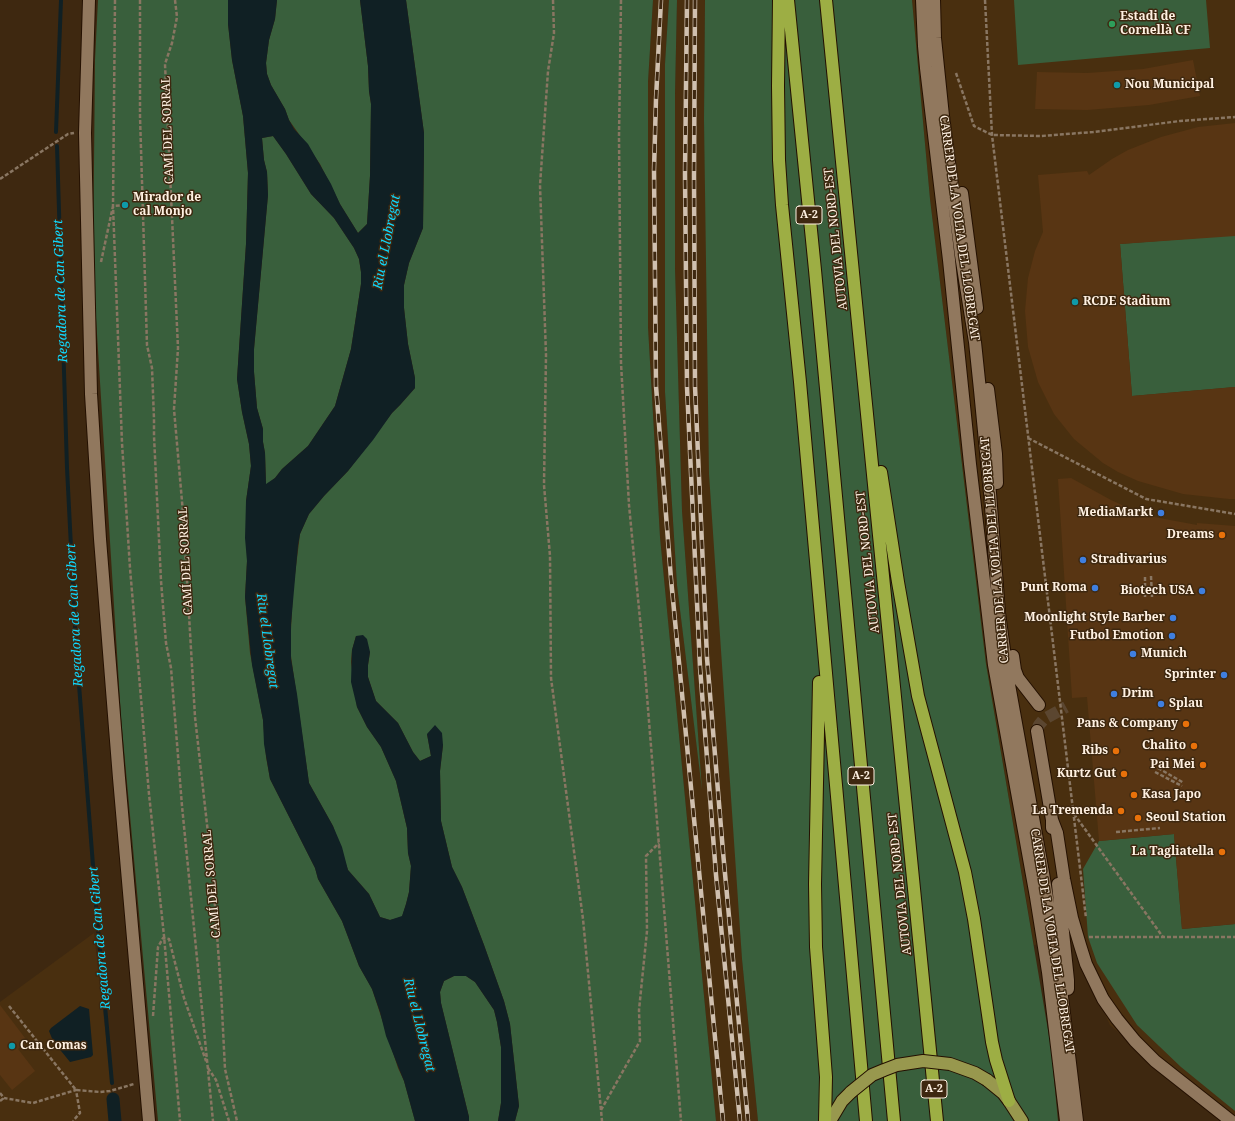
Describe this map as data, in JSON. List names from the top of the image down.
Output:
{
  "streets": {
    "highway": ["A-2", "AUTOVIA DEL NORD-EST"],
    "street": ["CARRER DE LA VOLTA DEL LLOBREGAT"],
    "path": ["CAMÍ DEL SORRAL"]
  },
  "water": ["Riu el Llobregat", "Regadora de Can Gibert"],
  "places": [
    "Estadi de Cornellà CF",
    "Nou Municipal",
    "Mirador de cal Monjo",
    "RCDE Stadium",
    "MediaMarkt",
    "Dreams",
    "Stradivarius",
    "Punt Roma",
    "Biotech USA",
    "Moonlight Style Barber",
    "Futbol Emotion",
    "Munich",
    "Sprinter",
    "Drim",
    "Splau",
    "Pans & Company",
    "Chalito",
    "Ribs",
    "Pai Mei",
    "Kurtz Gut",
    "Kasa Japo",
    "La Tremenda",
    "Seoul Station",
    "La Tagliatella",
    "Can Comas"
  ]
}
